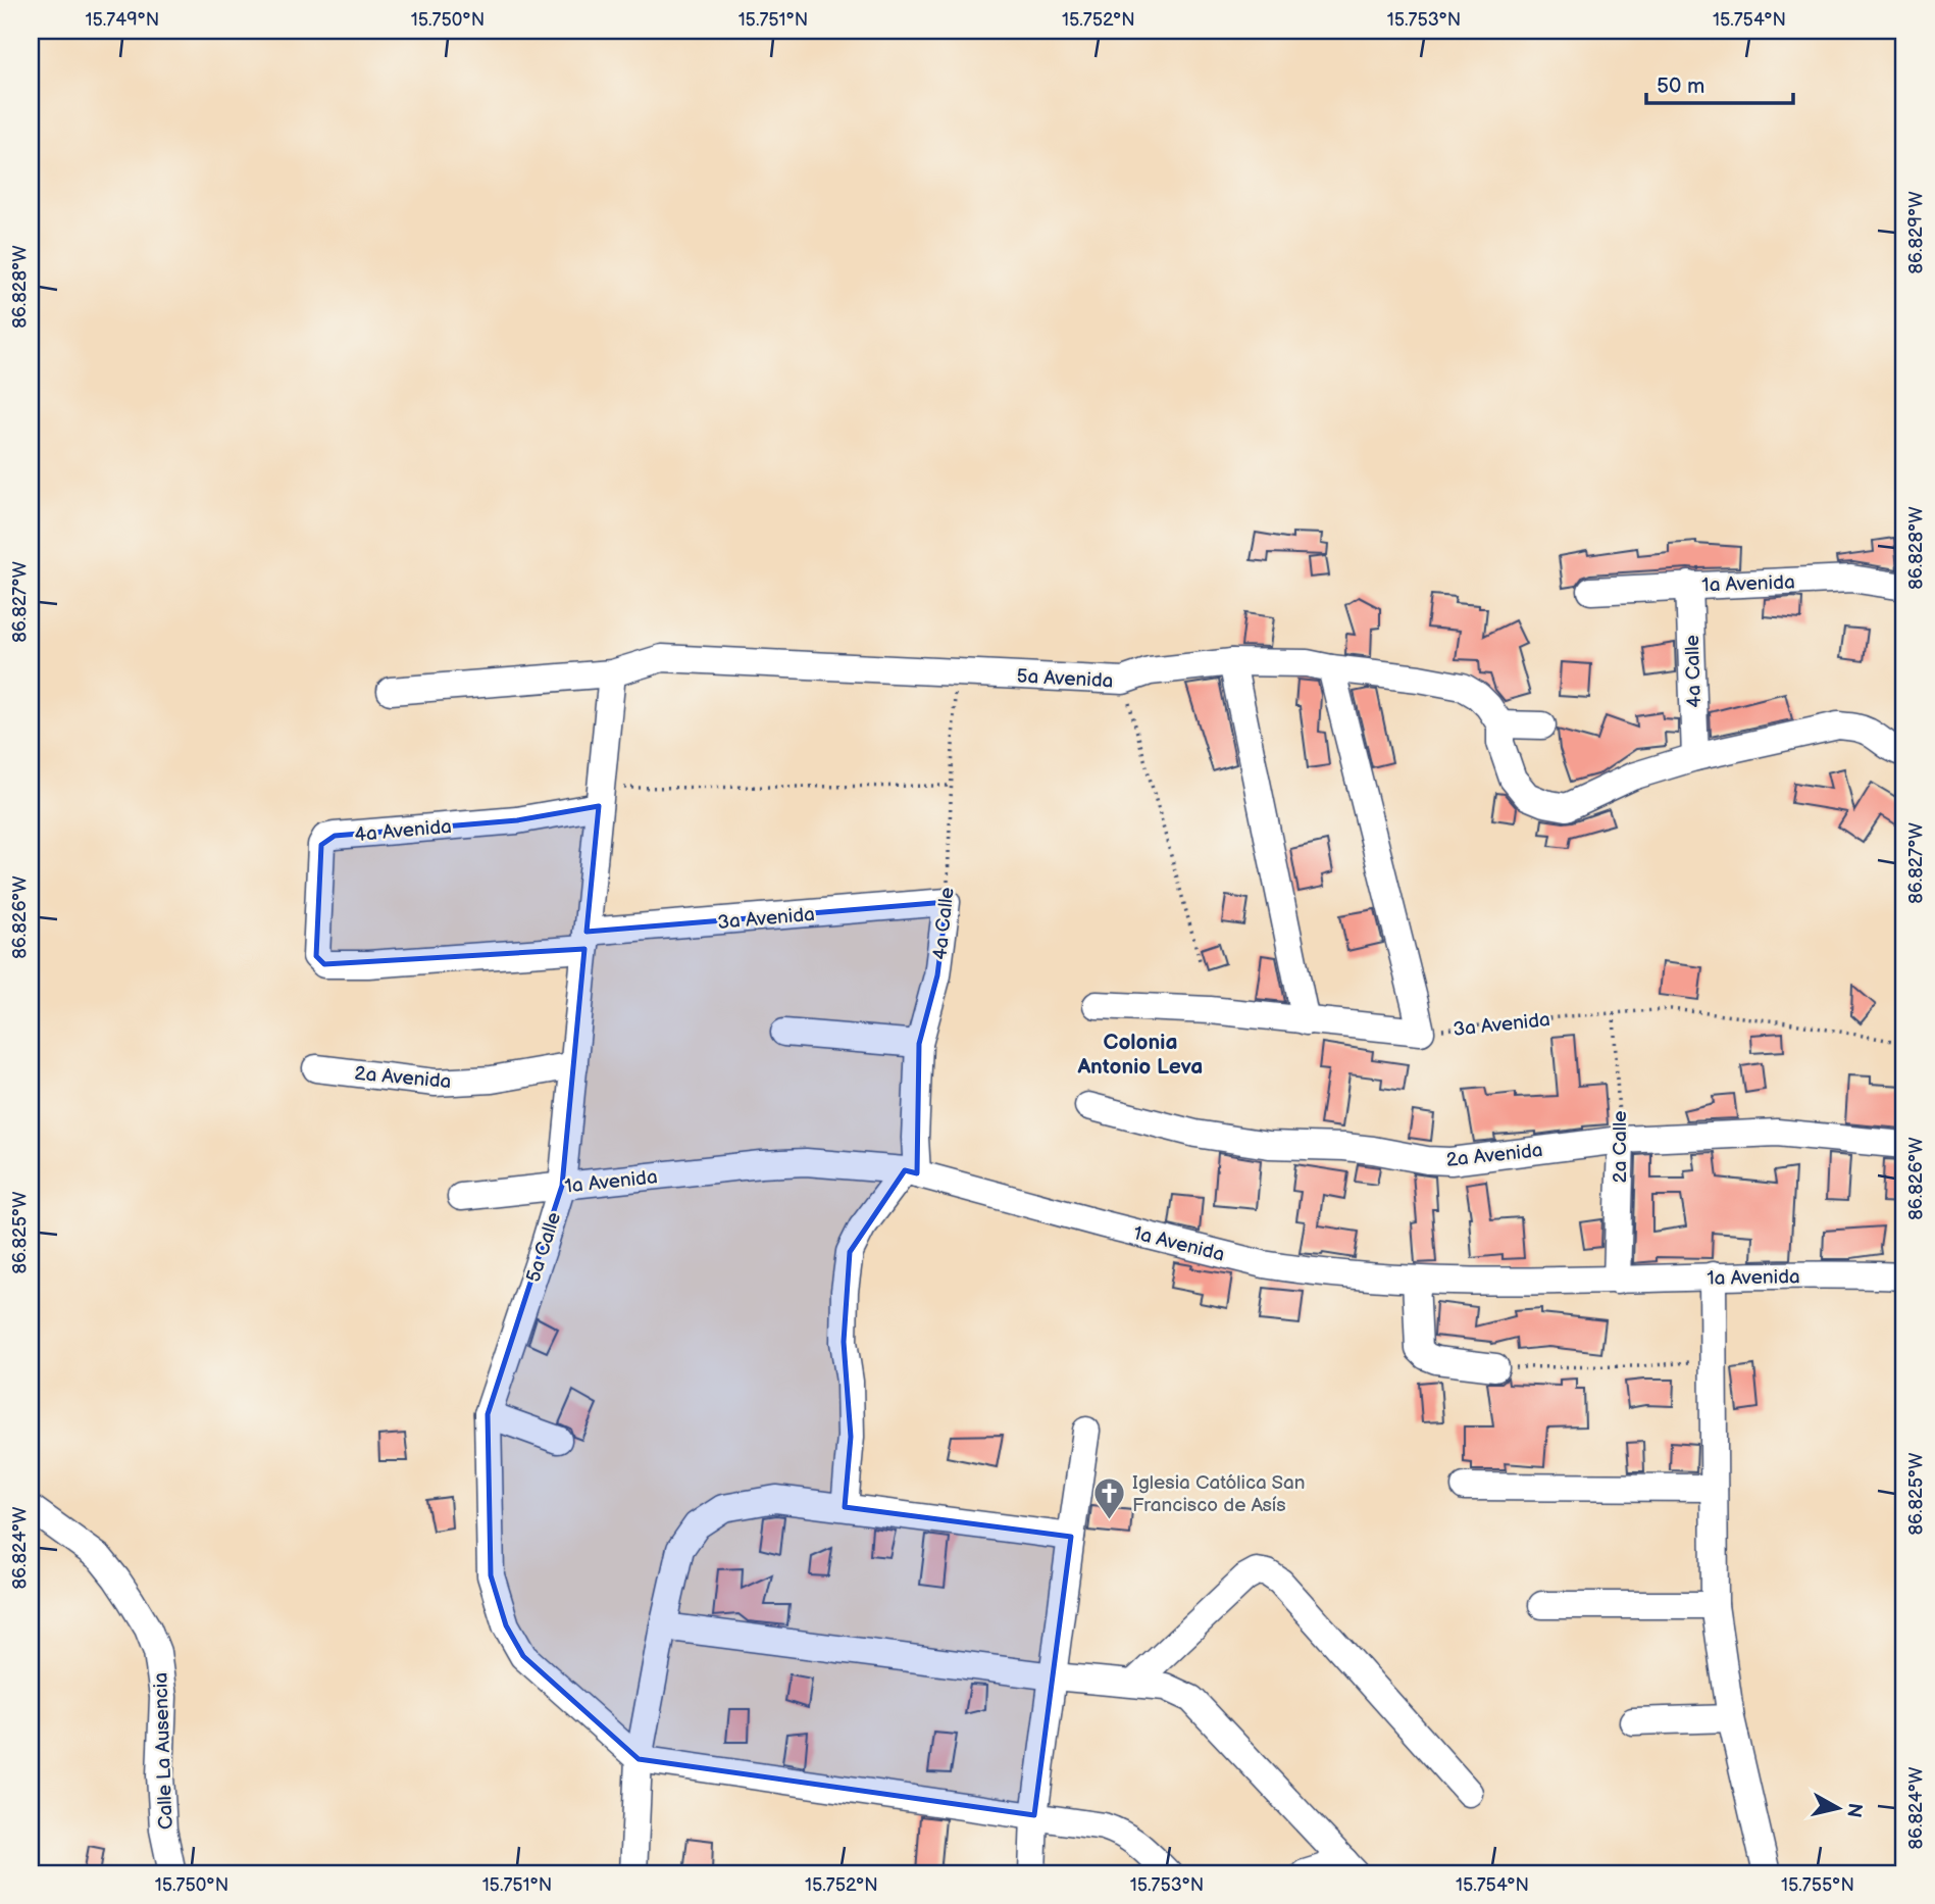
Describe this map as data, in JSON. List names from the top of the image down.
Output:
{
  "streets": {
    "street": [
      "1a Avenida",
      "4a Calle",
      "5a Avenida",
      "4a Avenida",
      "3a Avenida",
      "2a Avenida",
      "2a Calle",
      "5a Calle",
      "Calle La Ausencia"
    ]
  },
  "crossings": [
    ["1a Avenida", "4a Calle"],
    ["1a Avenida", "2a Calle"],
    ["1a Avenida", "5a Calle"],
    ["4a Calle", "5a Avenida"],
    ["4a Calle", "3a Avenida"],
    ["5a Avenida", "5a Calle"],
    ["4a Avenida", "3a Avenida"],
    ["4a Avenida", "5a Calle"],
    ["3a Avenida", "2a Calle"],
    ["3a Avenida", "5a Calle"],
    ["2a Avenida", "2a Calle"],
    ["2a Avenida", "5a Calle"]
  ],
  "districts": ["Colonia Antonio Leva"],
  "places": {
    "church": ["Iglesia Católica San Francisco de Asís"]
  },
  "scale_bar": "50 m",
  "north": "right",
  "coordinates": [
    "15.749°N",
    "15.750°N",
    "15.751°N",
    "15.752°N",
    "15.753°N",
    "15.754°N",
    "86.829°W",
    "86.828°W",
    "86.827°W",
    "86.826°W",
    "86.825°W",
    "86.824°W",
    "15.755°N"
  ]
}
